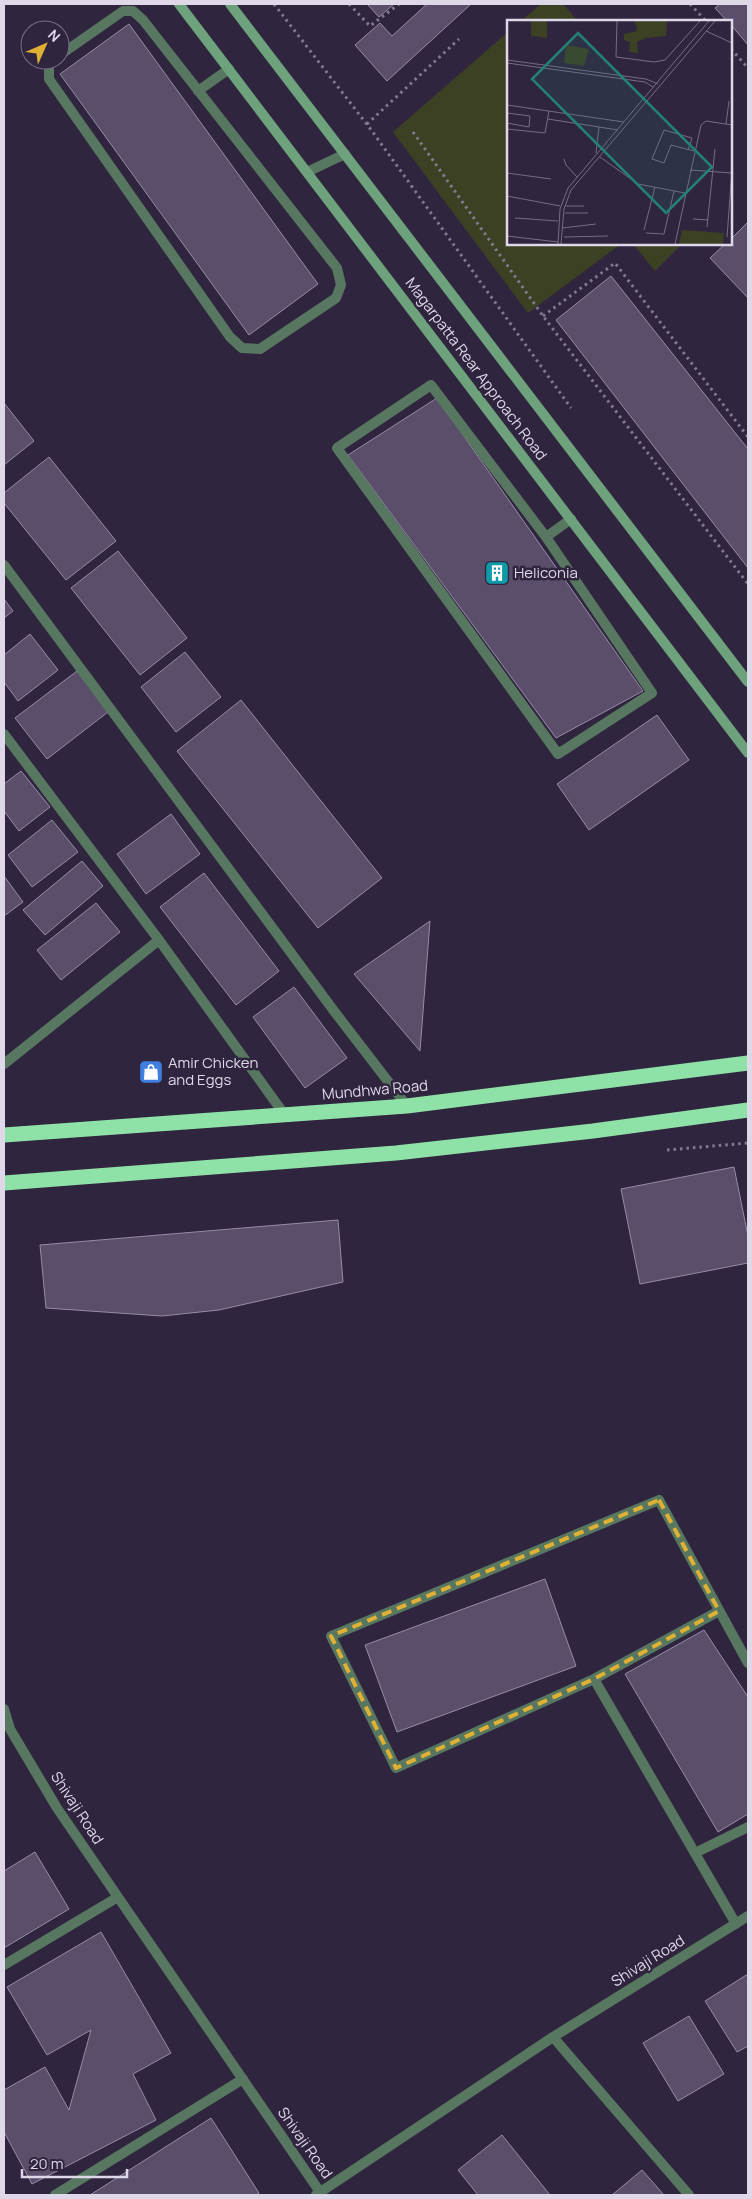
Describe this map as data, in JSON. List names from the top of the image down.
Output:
{
  "streets": {
    "highway": ["Mundhwa Road"],
    "street": ["Magarpatta Rear Approach Road", "Shivaji Road"]
  },
  "places": {
    "building": ["Heliconia"],
    "shop": ["Amir Chicken and Eggs"]
  },
  "scale_bar": "20 m",
  "north": "top right"
}
